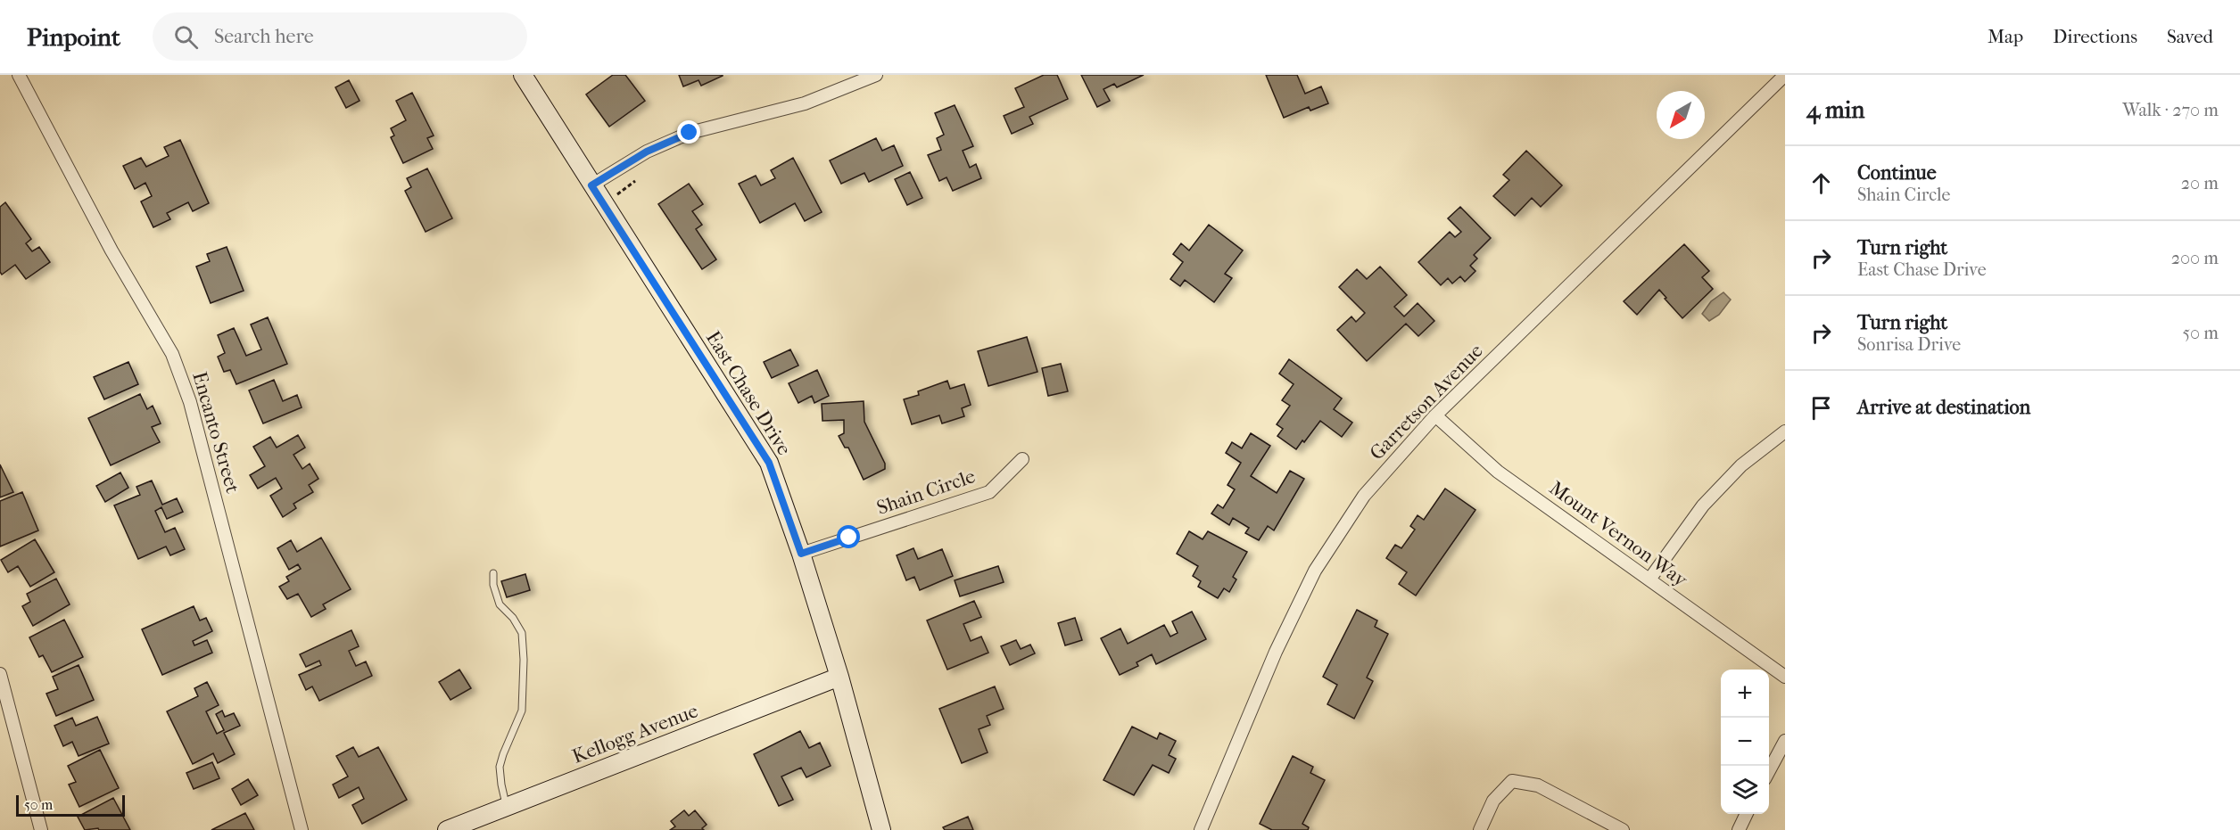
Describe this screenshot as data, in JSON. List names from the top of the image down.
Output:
{
  "streets": {
    "street": [
      "East Chase Drive",
      "Garretson Avenue",
      "Encanto Street",
      "Shain Circle",
      "Mount Vernon Way",
      "Kellogg Avenue"
    ]
  },
  "crossings": [
    ["East Chase Drive", "Shain Circle"],
    ["East Chase Drive", "Kellogg Avenue"],
    ["Garretson Avenue", "Mount Vernon Way"]
  ],
  "scale_bar": "50 m",
  "north": "bottom left",
  "page": {
    "header": "Pinpoint",
    "search": "Search here",
    "nav": ["Map", "Directions", "Saved"],
    "heading": ["4 min", "Walk · 270 m"],
    "list": [
      ["Continue", "Shain Circle", "20 m"],
      ["Turn right", "East Chase Drive", "200 m"],
      ["Turn right", "Sonrisa Drive", "50 m"],
      "Arrive at destination"
    ],
    "map_buttons": ["+", "−"],
    "scale": "50 m"
  }
}
